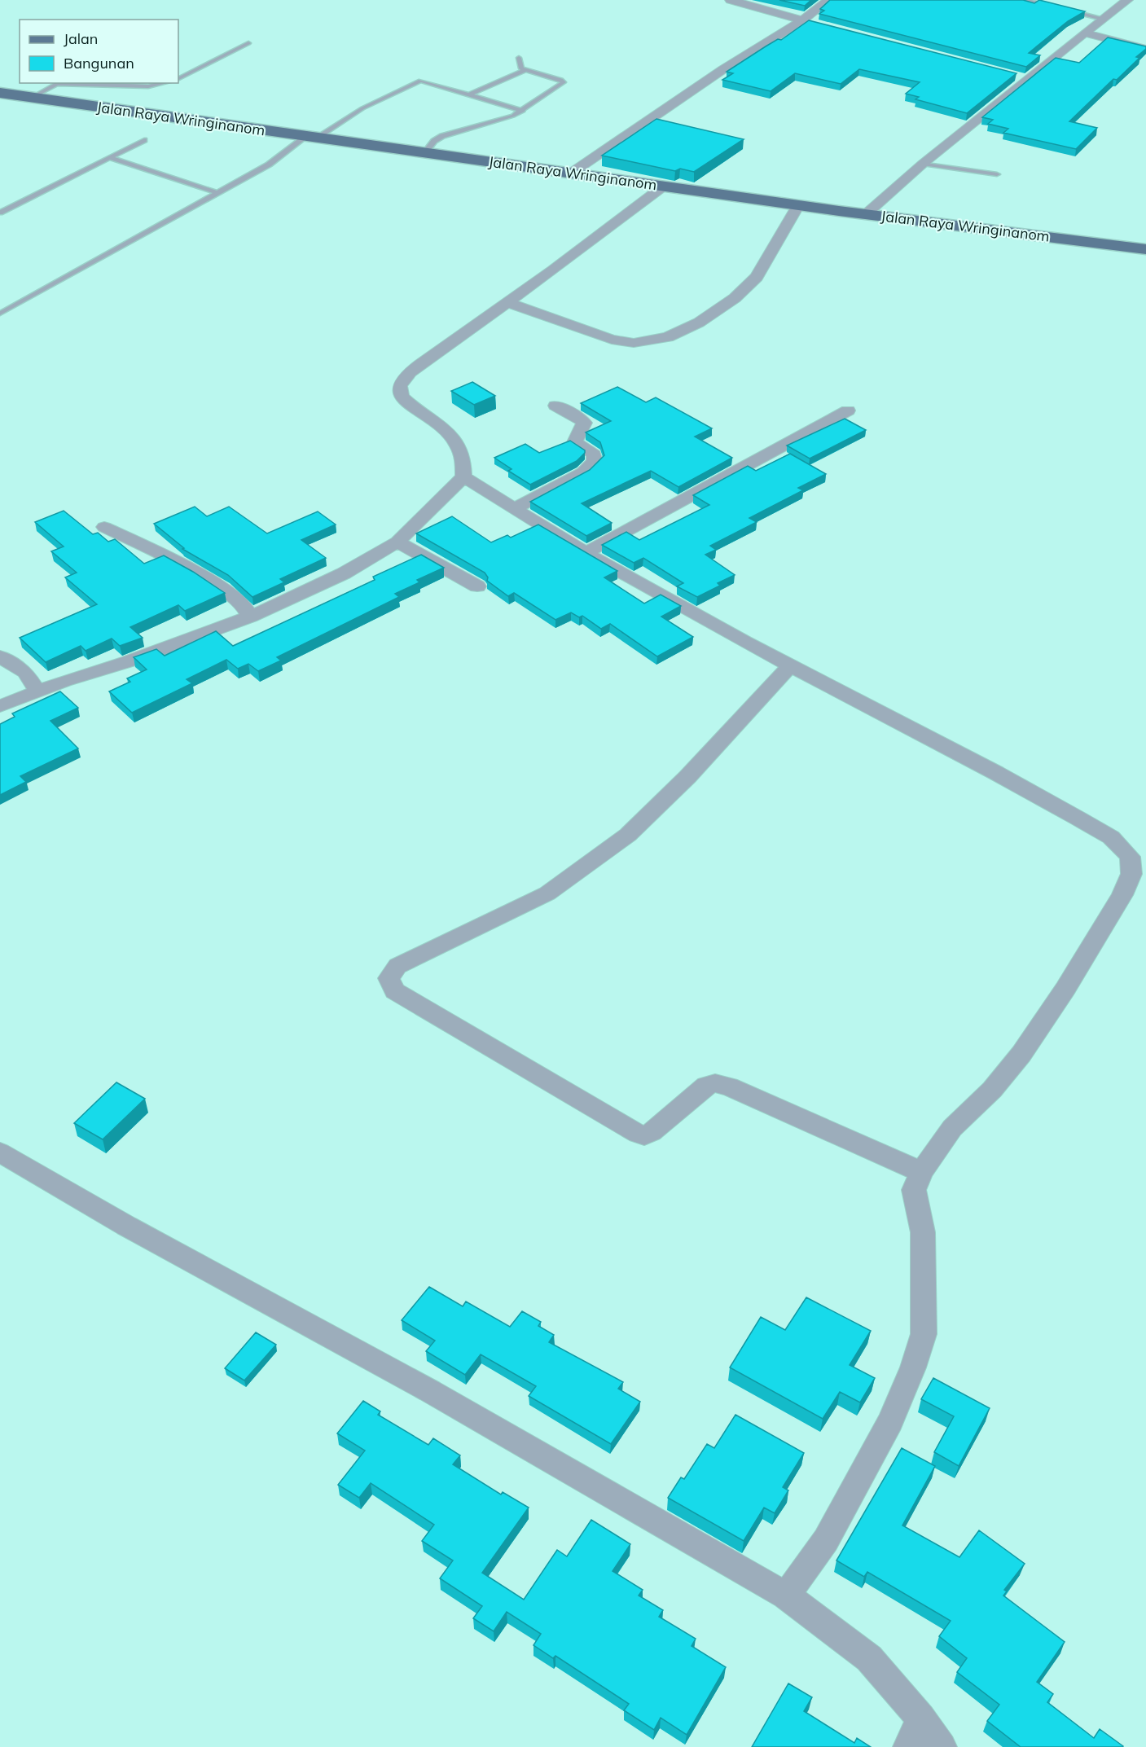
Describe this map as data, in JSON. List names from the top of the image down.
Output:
{
  "streets": {
    "main road": ["Jalan Raya Wringinanom"]
  },
  "legend": ["Jalan", "Bangunan"]
}
